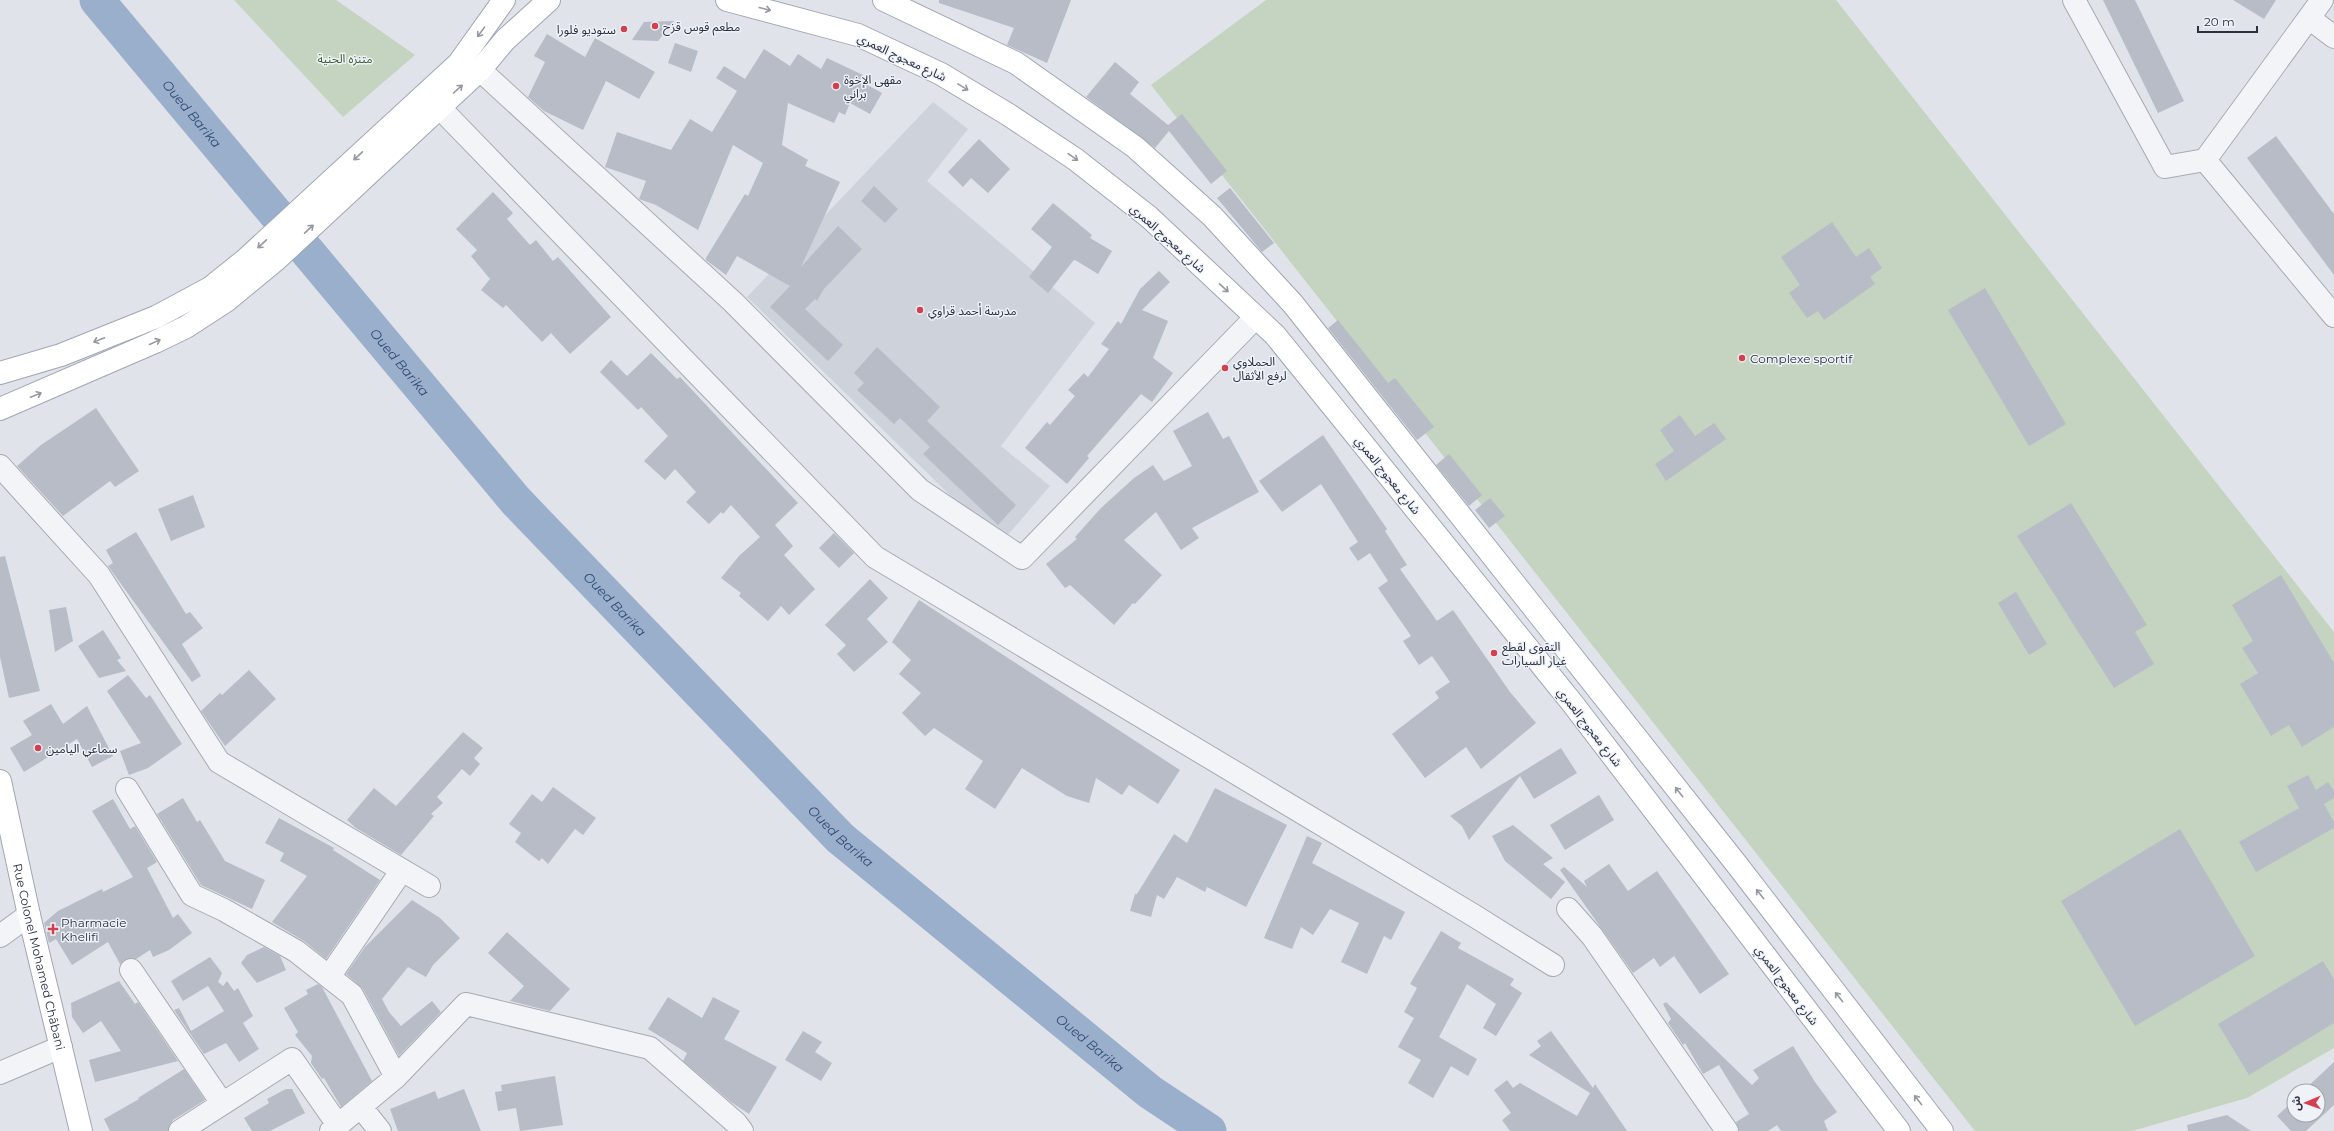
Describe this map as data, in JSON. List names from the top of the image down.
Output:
{
  "streets": {
    "main road": ["شارع معجوج العمري", "Rue Colonel Mohamed Châbani"]
  },
  "water": ["Oued Barika"],
  "parks": ["متنزه الحنية"],
  "places": {
    "other": [
      "مطعم قوس قزح",
      "ستوديو فلورا",
      "مقهى الإخوة براني",
      "مدرسة أحمد قراوي",
      "Complexe sportif",
      "الحملاوي لرفع الأثقال",
      "التقوى لقطع غيار السيارات",
      "سماعي اليامين"
    ],
    "health": ["Pharmacie Khelifi"]
  },
  "scale_bar": "20 m",
  "north": "left"
}
